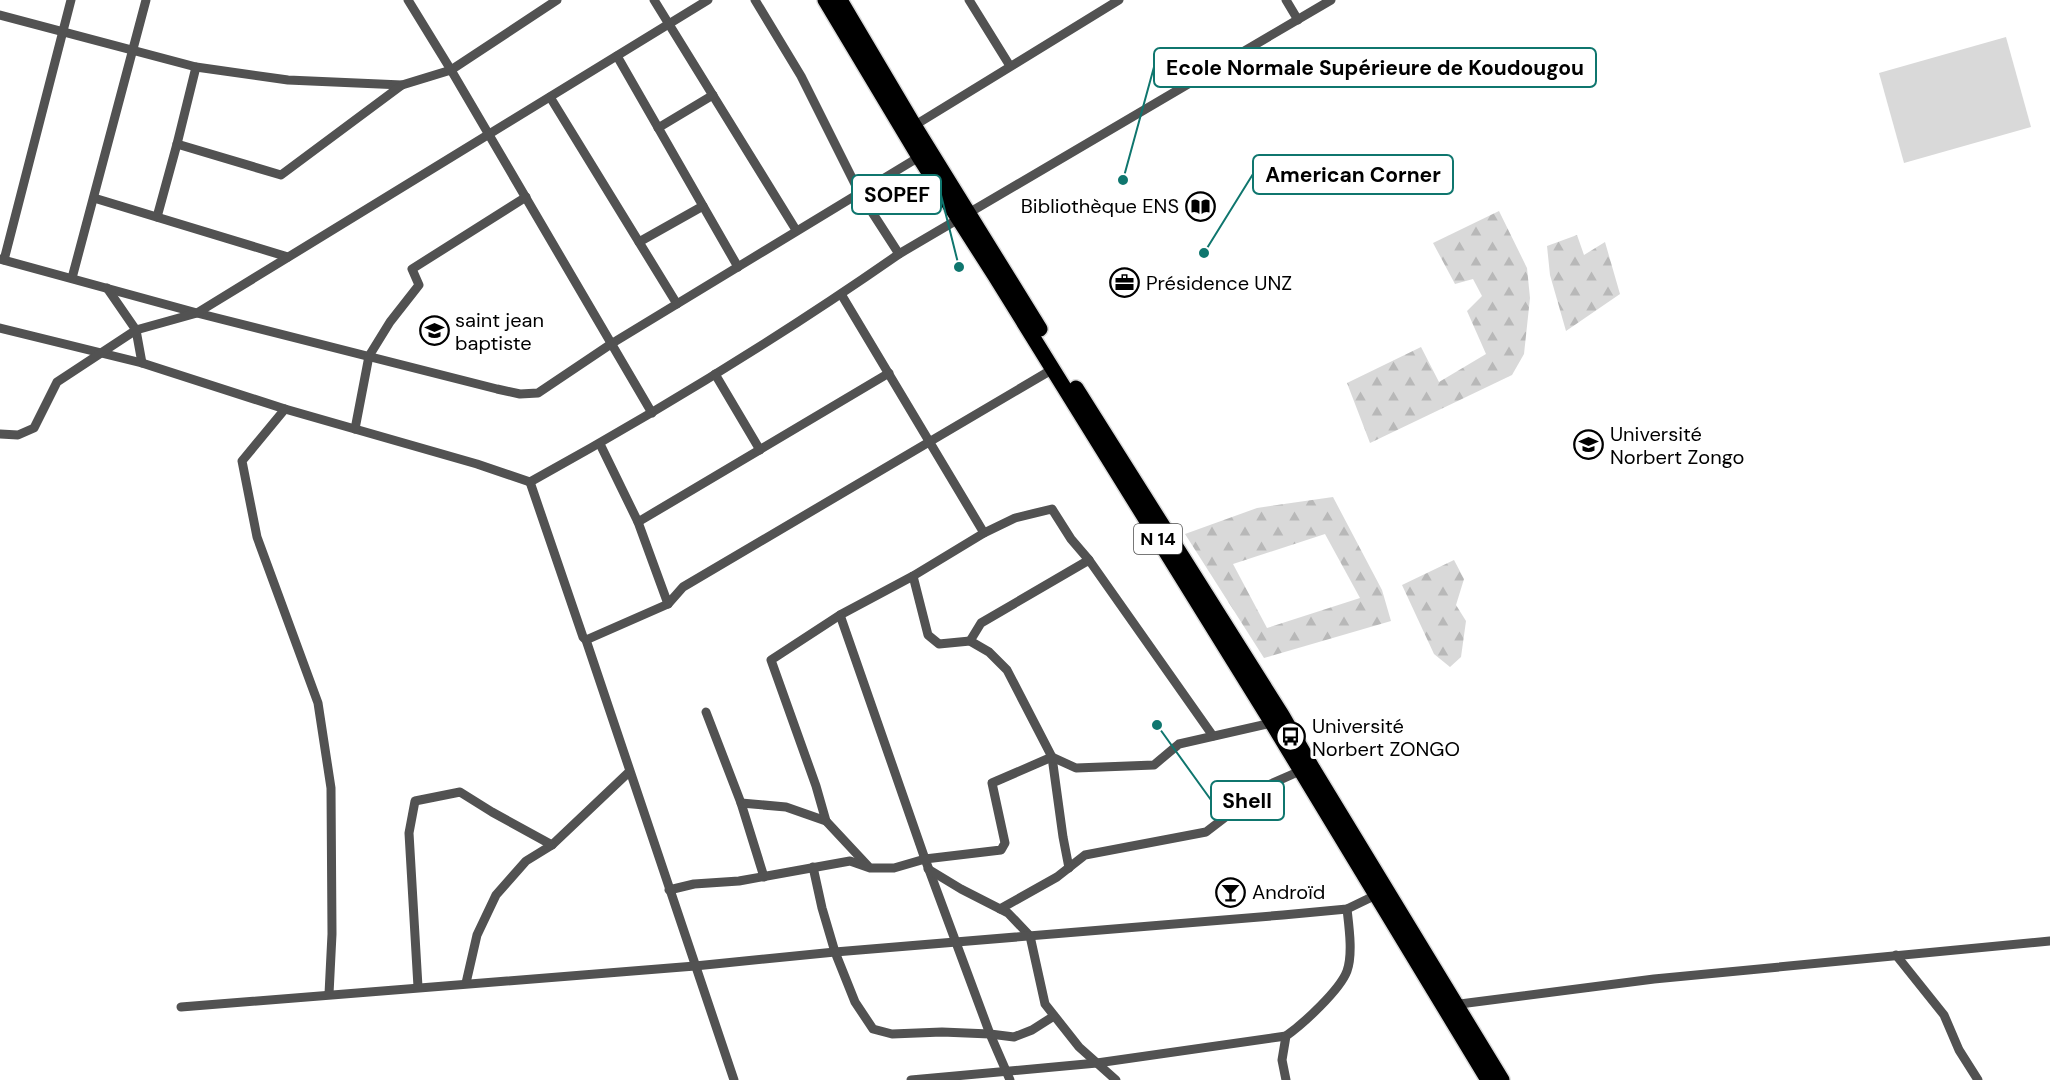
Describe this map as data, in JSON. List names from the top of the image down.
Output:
{
  "streets": {
    "main road": ["N 14"]
  },
  "places": {
    "other": [
      "Ecole Normale Supérieure de Koudougou",
      "American Corner",
      "SOPEF",
      "Shell"
    ],
    "library": ["Bibliothèque ENS"],
    "office": ["Présidence UNZ"],
    "school or university": ["saint jean baptiste", "Université Norbert Zongo"],
    "bus stop": ["Université Norbert ZONGO"],
    "bar": ["Androïd"]
  }
}
